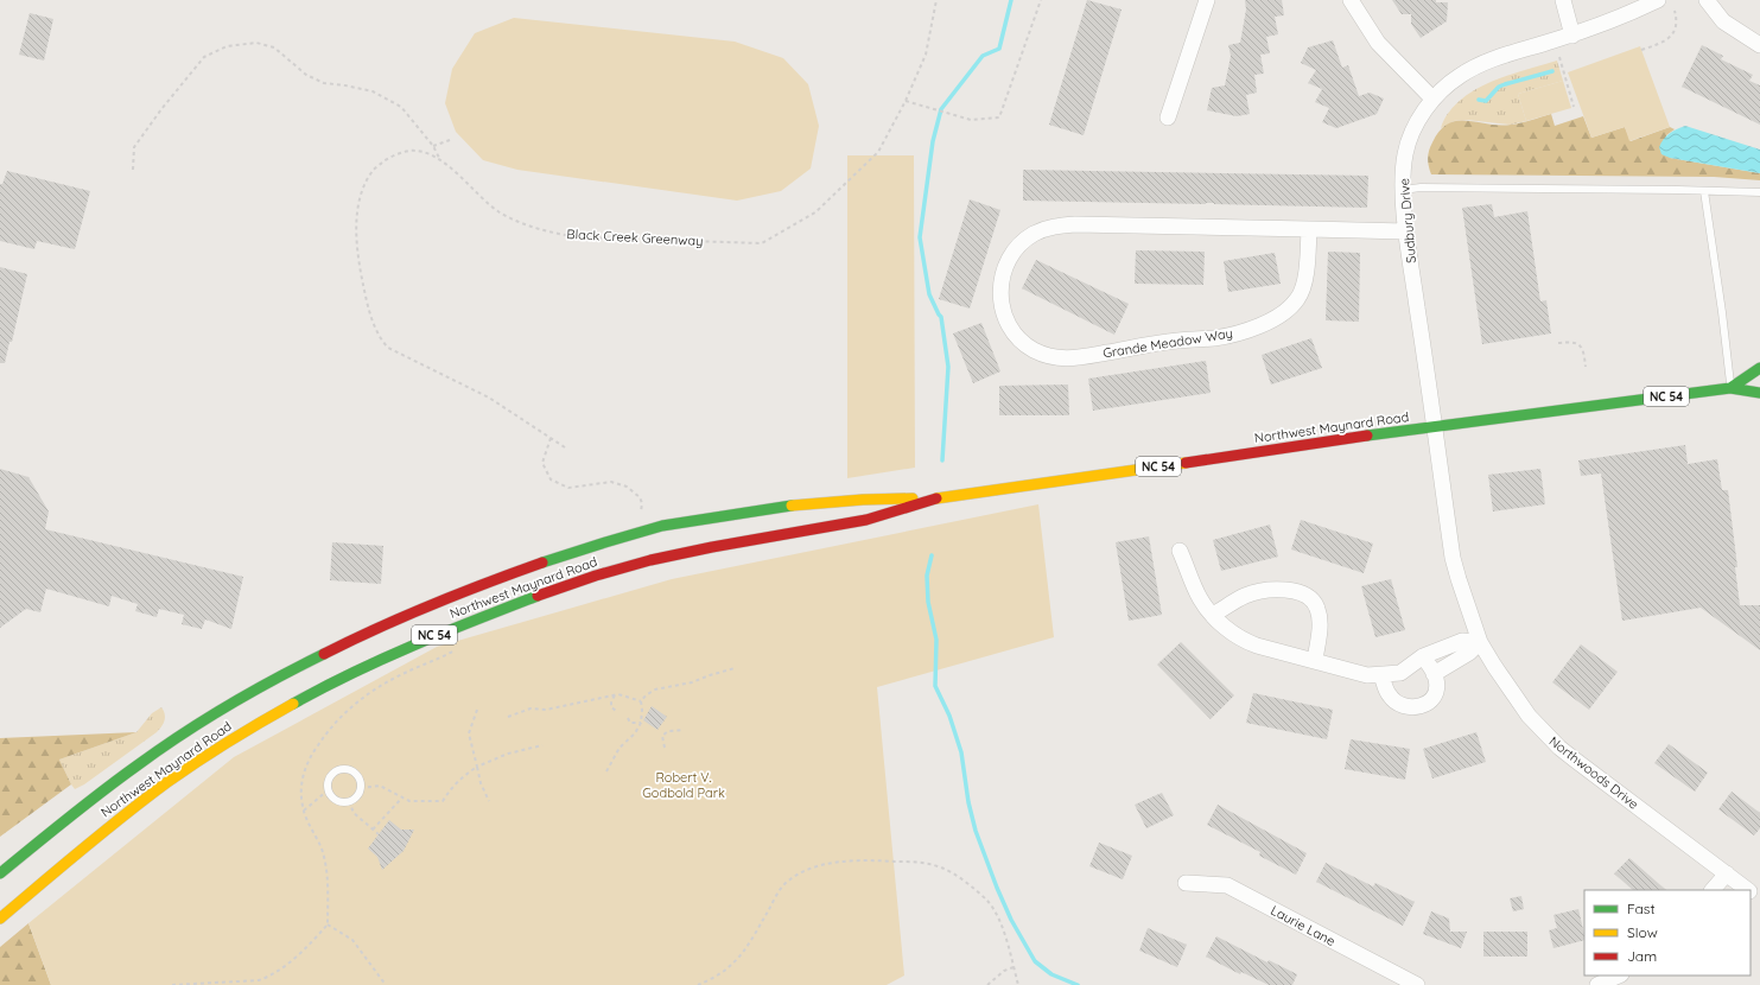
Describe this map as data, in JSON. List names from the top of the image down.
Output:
{
  "streets": {
    "main road": ["NC 54", "Northwest Maynard Road"],
    "street": [
      "Sudbury Drive",
      "Grande Meadow Way",
      "Northwoods Drive",
      "Laurie Lane"
    ],
    "path": ["Black Creek Greenway"]
  },
  "crossings": [
    ["Sudbury Drive", "Grande Meadow Way"],
    ["Sudbury Drive", "Northwest Maynard Road"],
    ["Sudbury Drive", "Northwoods Drive"],
    ["Northwest Maynard Road", "Northwoods Drive"]
  ],
  "parks": ["Robert V. Godbold Park"],
  "legend": ["Fast", "Slow", "Jam"]
}
